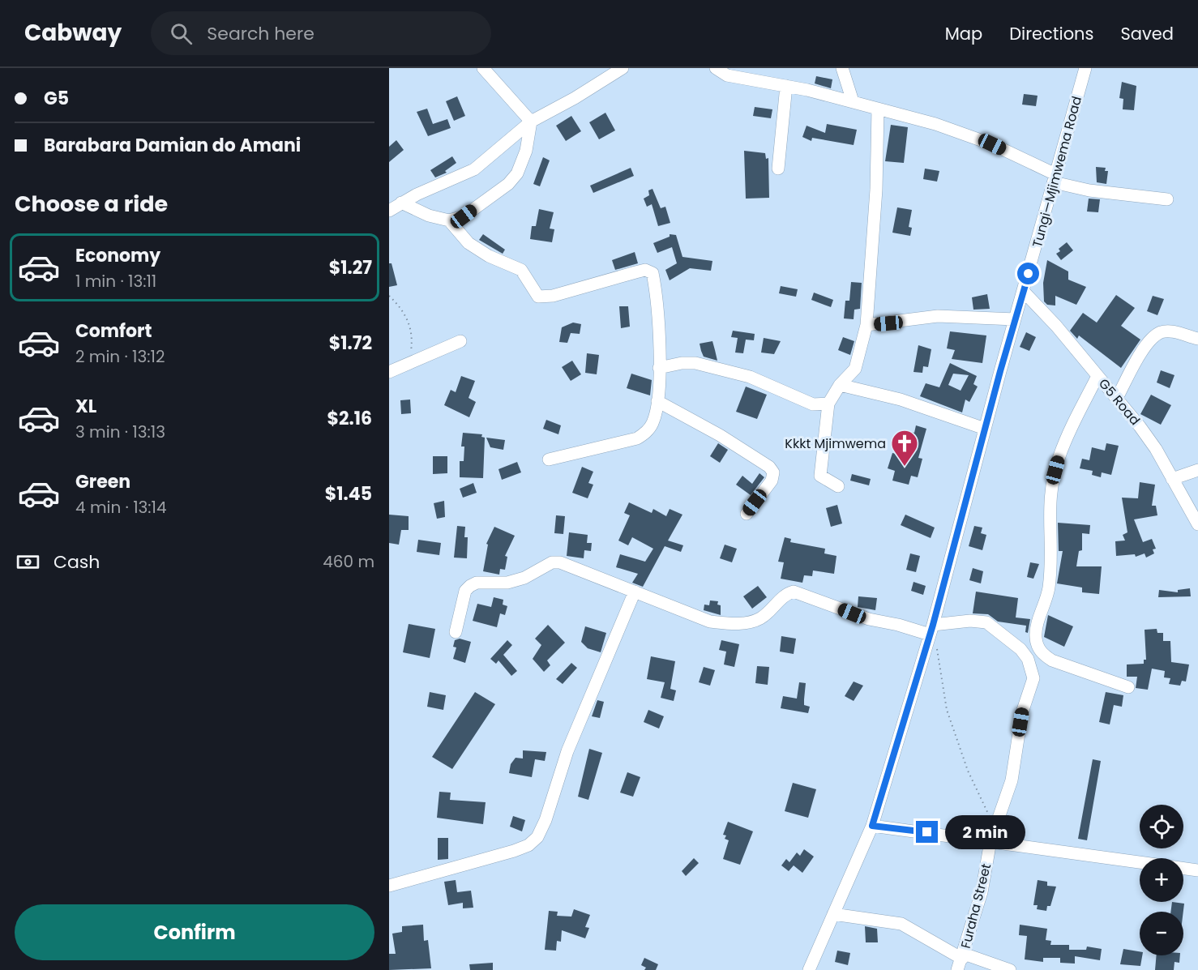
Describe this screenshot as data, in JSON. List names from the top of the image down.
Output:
{
  "streets": {
    "street": ["Tungi—Mjimwema Road", "G5 Road", "Furaha Street"]
  },
  "crossings": [
    ["Tungi—Mjimwema Road", "G5 Road"],
    ["Tungi—Mjimwema Road", "Furaha Street"]
  ],
  "places": {
    "church": ["Kkkt Mjimwema"]
  },
  "page": {
    "header": "Cabway",
    "search": "Search here",
    "nav": ["Map", "Directions", "Saved"],
    "banner": ["G5", "Barabara Damian do Amani"],
    "heading": "Choose a ride",
    "list": [
      {
        "name": "Economy",
        "note": "1 min · 13:11",
        "value": "$1.27"
      },
      {
        "name": "Comfort",
        "note": "2 min · 13:12",
        "value": "$1.72"
      },
      {
        "name": "XL",
        "note": "3 min · 13:13",
        "value": "$2.16"
      },
      {
        "name": "Green",
        "note": "4 min · 13:14",
        "value": "$1.45"
      }
    ],
    "pay": ["Cash", "460 m"],
    "map_buttons": ["+", "−"],
    "bubble": "2 min",
    "buttons": "Confirm"
  }
}
